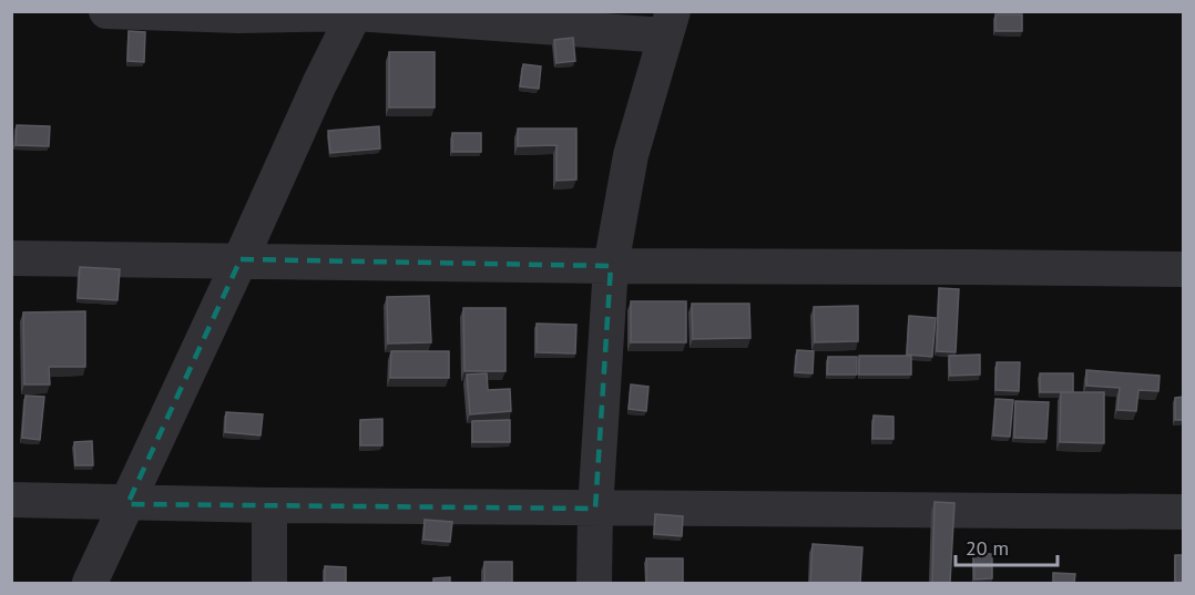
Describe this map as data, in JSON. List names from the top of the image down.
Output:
{
  "scale_bar": "20 m"
}
